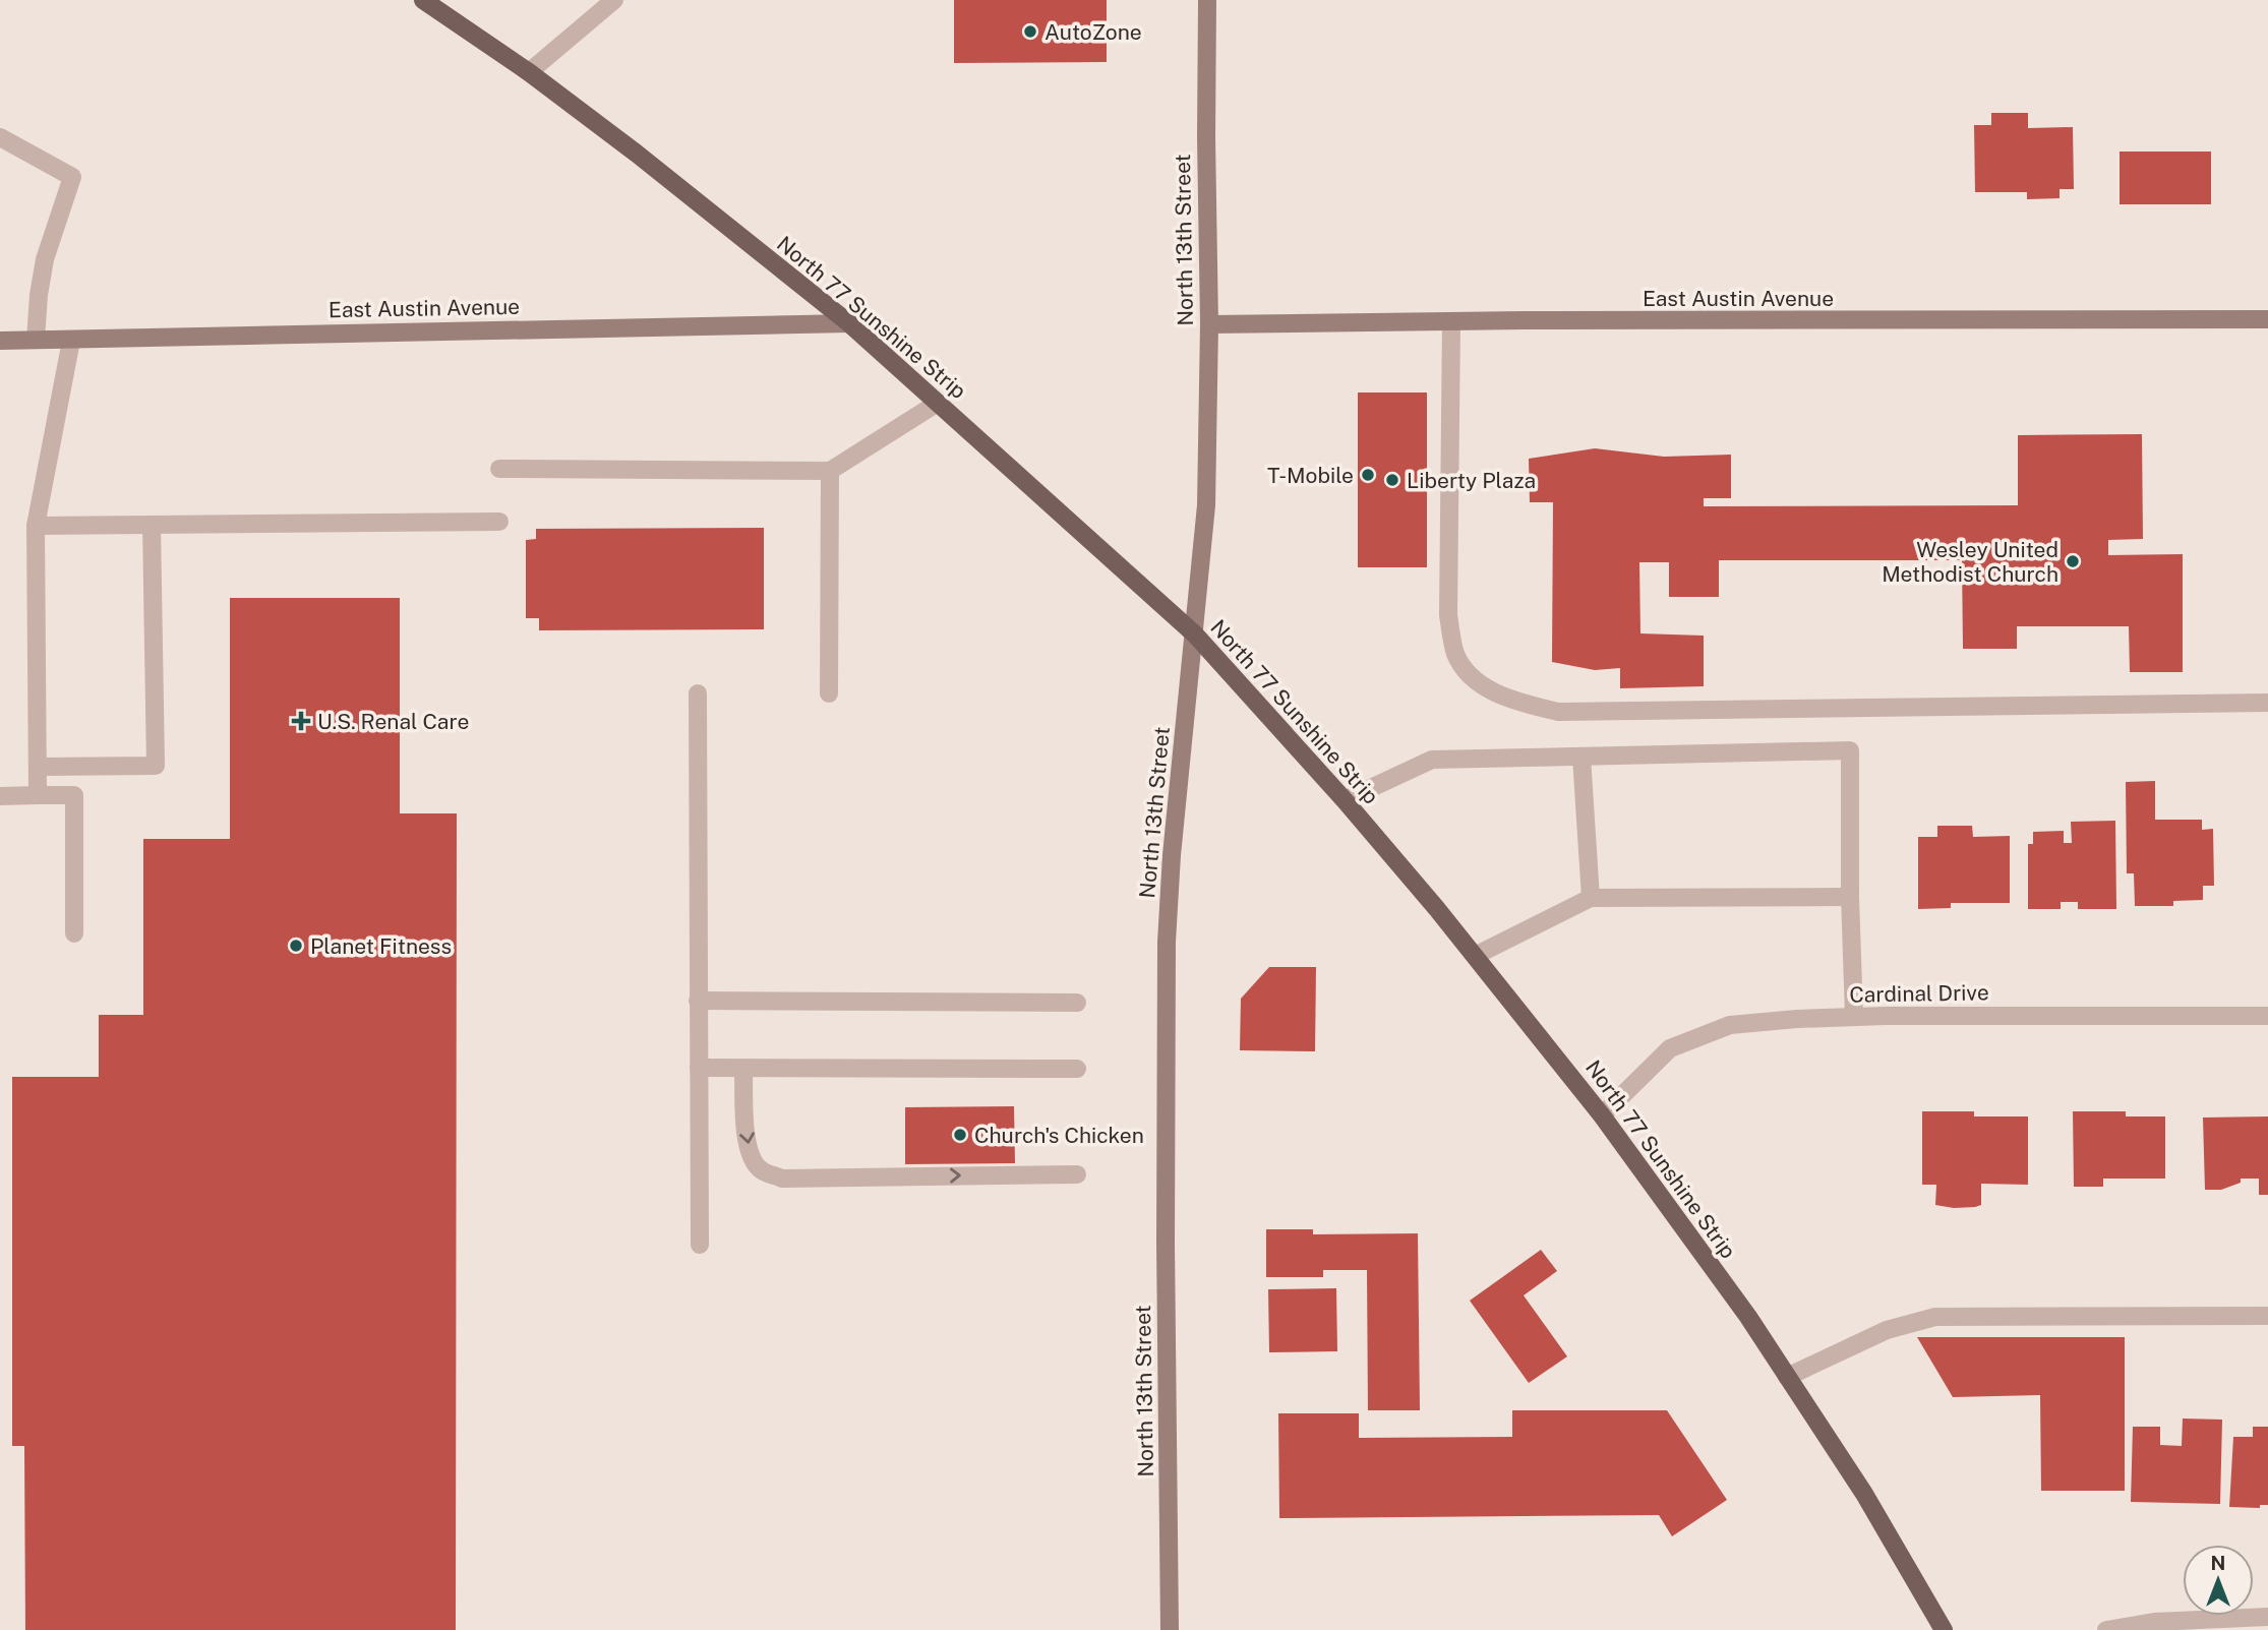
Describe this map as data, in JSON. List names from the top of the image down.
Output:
{
  "streets": {
    "main road": ["North 77 Sunshine Strip"],
    "street": ["North 13th Street", "East Austin Avenue", "Cardinal Drive"]
  },
  "crossings": [
    ["North 13th Street", "East Austin Avenue"],
    ["North 13th Street", "North 77 Sunshine Strip"],
    ["East Austin Avenue", "North 77 Sunshine Strip"],
    ["North 77 Sunshine Strip", "Cardinal Drive"]
  ],
  "places": {
    "other": [
      "AutoZone",
      "T-Mobile",
      "Liberty Plaza",
      "Wesley United Methodist Church",
      "Planet Fitness",
      "Church's Chicken"
    ],
    "health": ["U.S. Renal Care"]
  },
  "north": "top"
}
